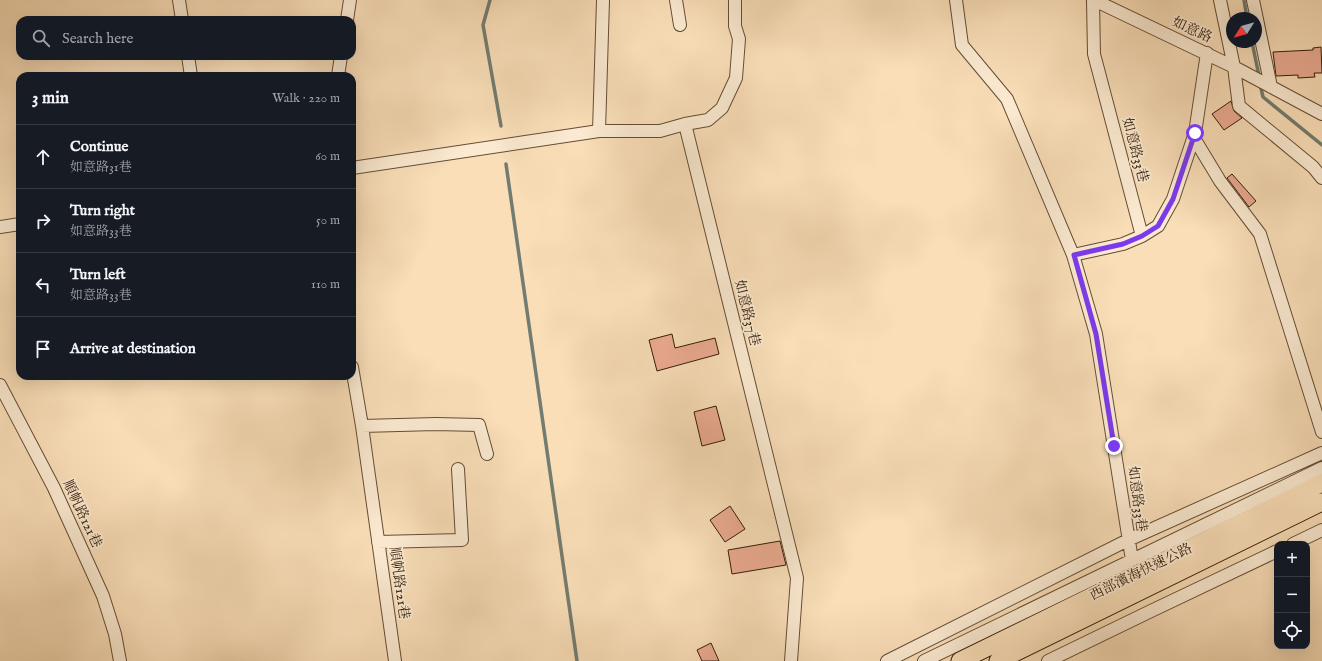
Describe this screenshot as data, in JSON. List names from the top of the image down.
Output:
{
  "streets": {
    "highway": ["西部濱海快速公路"],
    "street": [
      "如意路",
      "如意路33巷",
      "如意路37巷",
      "順帆路121巷"
    ]
  },
  "crossings": [
    ["如意路", "如意路33巷"]
  ],
  "north": "bottom left",
  "page": {
    "search": "Search here",
    "heading": ["3 min", "Walk · 220 m"],
    "list": [
      ["Continue", "如意路31巷", "60 m"],
      ["Turn right", "如意路33巷", "50 m"],
      ["Turn left", "如意路33巷", "110 m"],
      "Arrive at destination"
    ],
    "map_buttons": ["+", "−"]
  }
}
